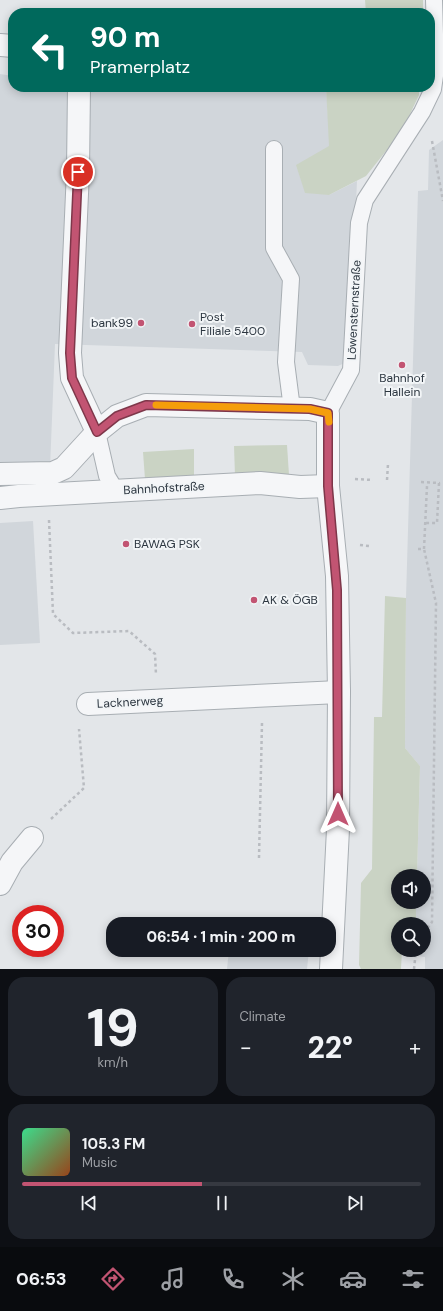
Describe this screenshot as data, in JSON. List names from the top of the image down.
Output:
{
  "streets": {
    "street": ["Löwensternstraße", "Bahnhofstraße", "Lacknerweg"]
  },
  "crossings": [
    ["Löwensternstraße", "Bahnhofstraße"],
    ["Löwensternstraße", "Lacknerweg"]
  ],
  "places": [
    "bank99",
    "Post Filiale 5400",
    "Bahnhof Hallein",
    "BAWAG PSK",
    "AK & ÖGB"
  ],
  "page": {
    "turn": ["90 m", "Pramerplatz"],
    "limit": "30",
    "trip": "06:54 · 1 min · 200 m",
    "tile": [
      ["19", "km/h"],
      "Climate"
    ],
    "heat": ["−", "22°", "+"],
    "song": ["105.3 FM", "Music"],
    "tabs": "06:53"
  }
}
